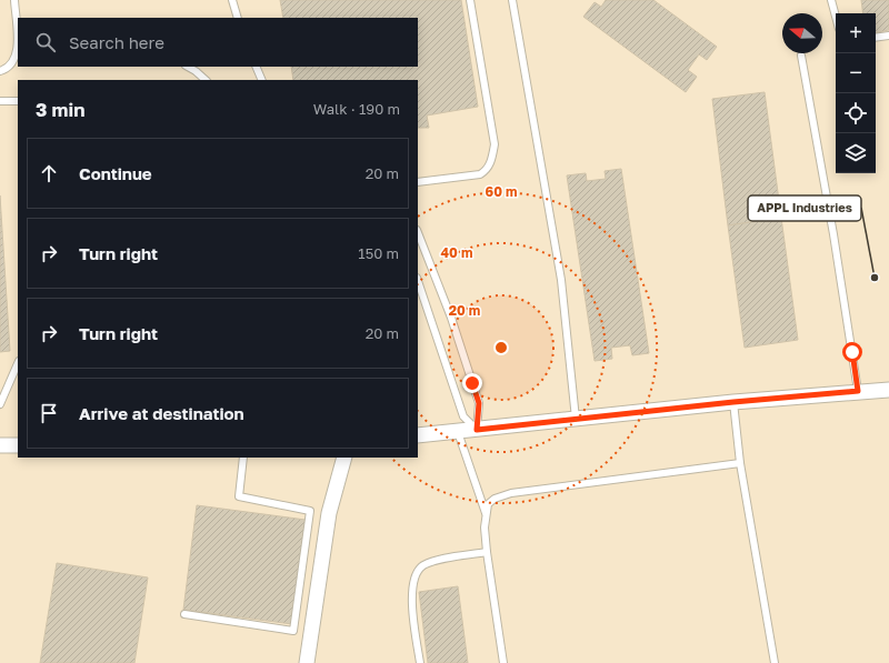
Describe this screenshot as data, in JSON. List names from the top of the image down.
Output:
{
  "places": ["APPL Industries"],
  "north": "left",
  "page": {
    "map_buttons": ["+", "−"],
    "search": "Search here",
    "heading": ["3 min", "Walk · 190 m"],
    "list": [
      ["Continue", "20 m"],
      ["Turn right", "150 m"],
      ["Turn right", "20 m"],
      "Arrive at destination"
    ]
  },
  "rings": ["60 m", "40 m", "20 m"]
}
